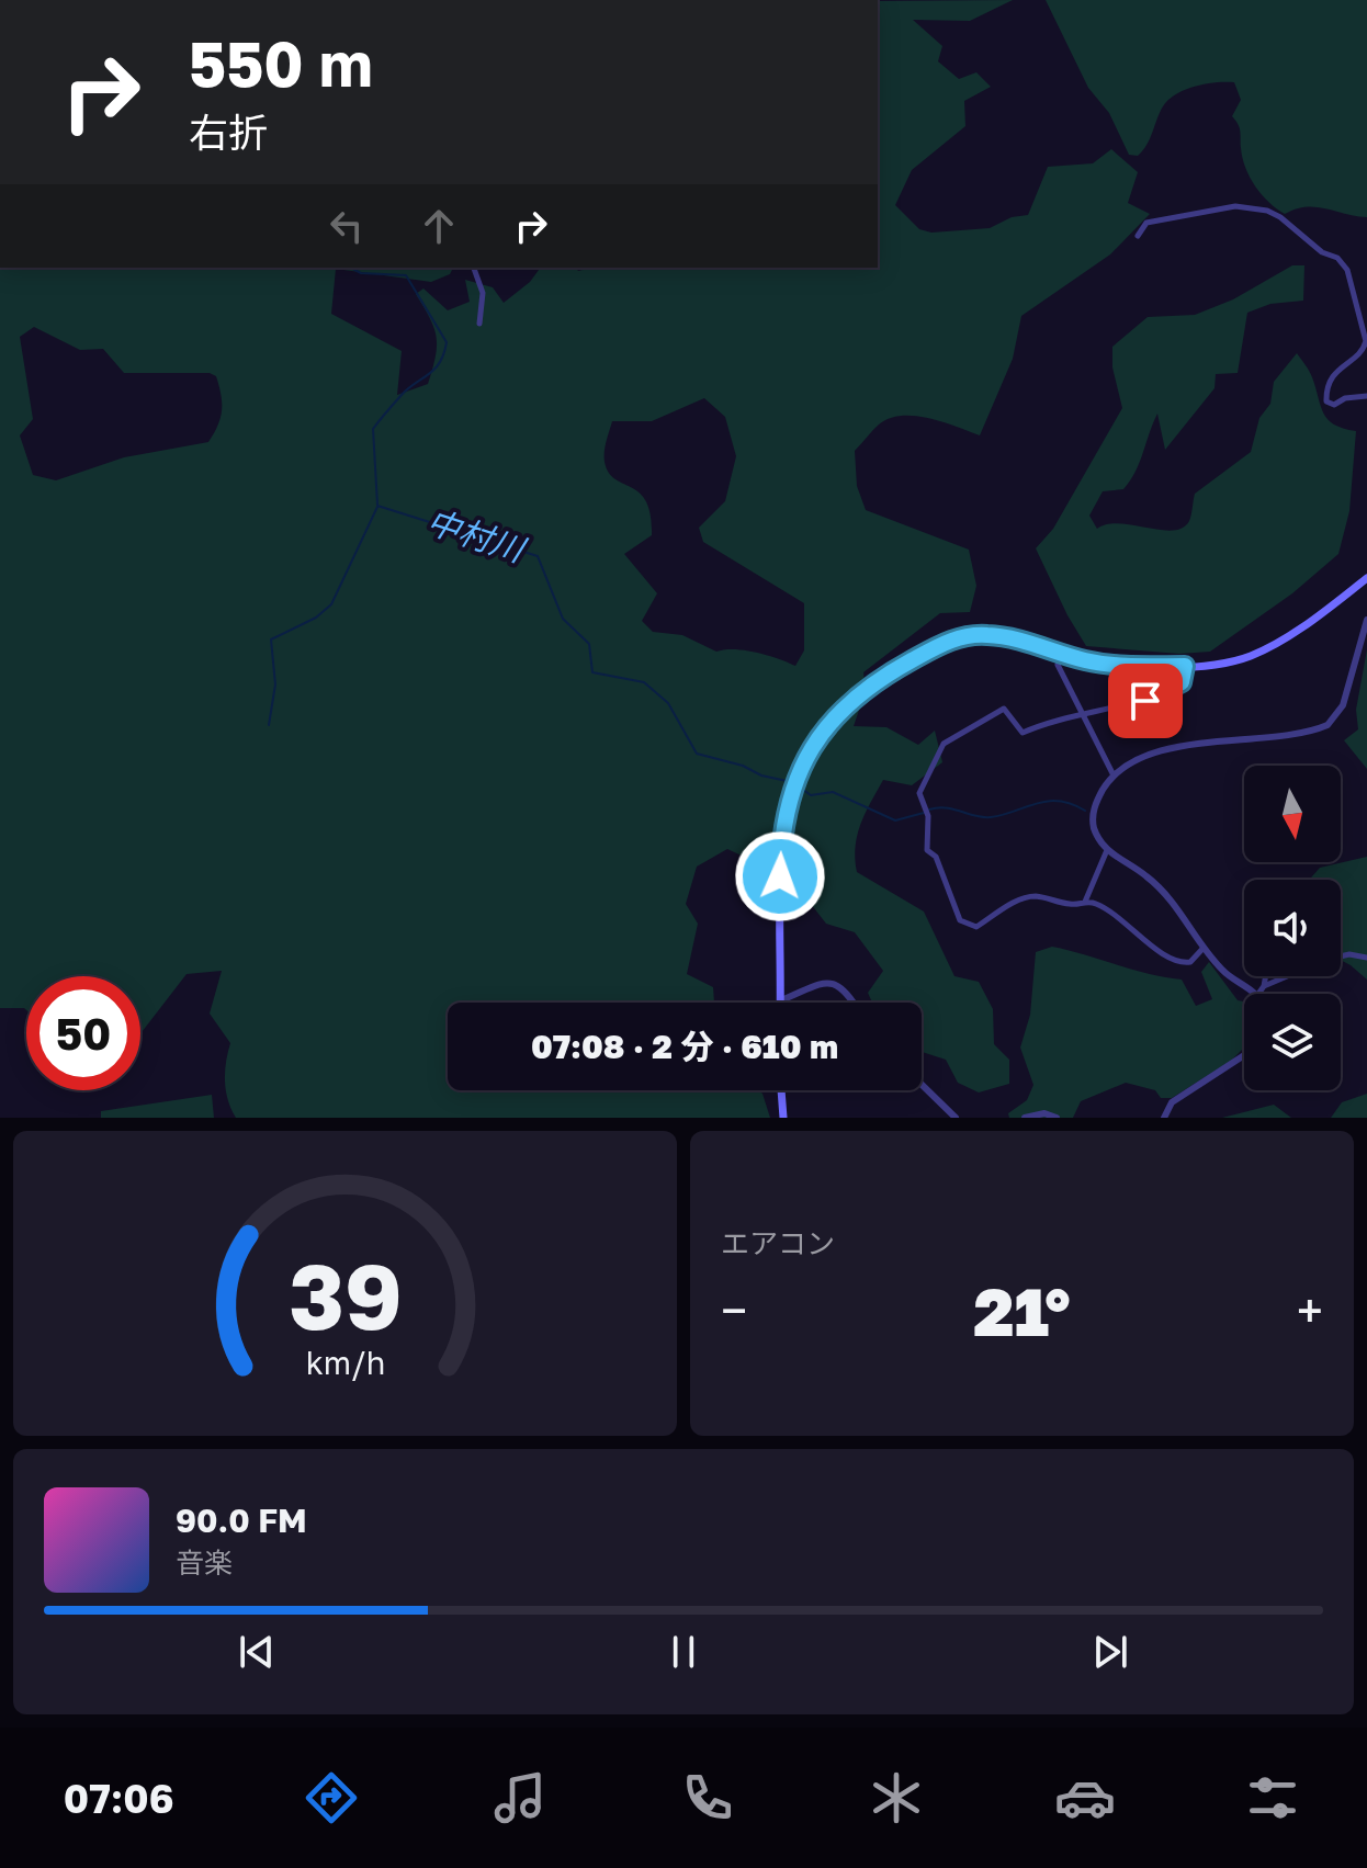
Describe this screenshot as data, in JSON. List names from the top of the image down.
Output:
{
  "water": ["中村川"],
  "north": "bottom",
  "page": {
    "turn": ["550 m", "右折"],
    "limit": "50",
    "trip": "07:08 · 2 分 · 610 m",
    "tile": "エアコン",
    "heat": ["−", "21°", "+"],
    "song": ["90.0 FM", "音楽"],
    "tabs": "07:06",
    "gauge": ["39", "km/h"]
  }
}
